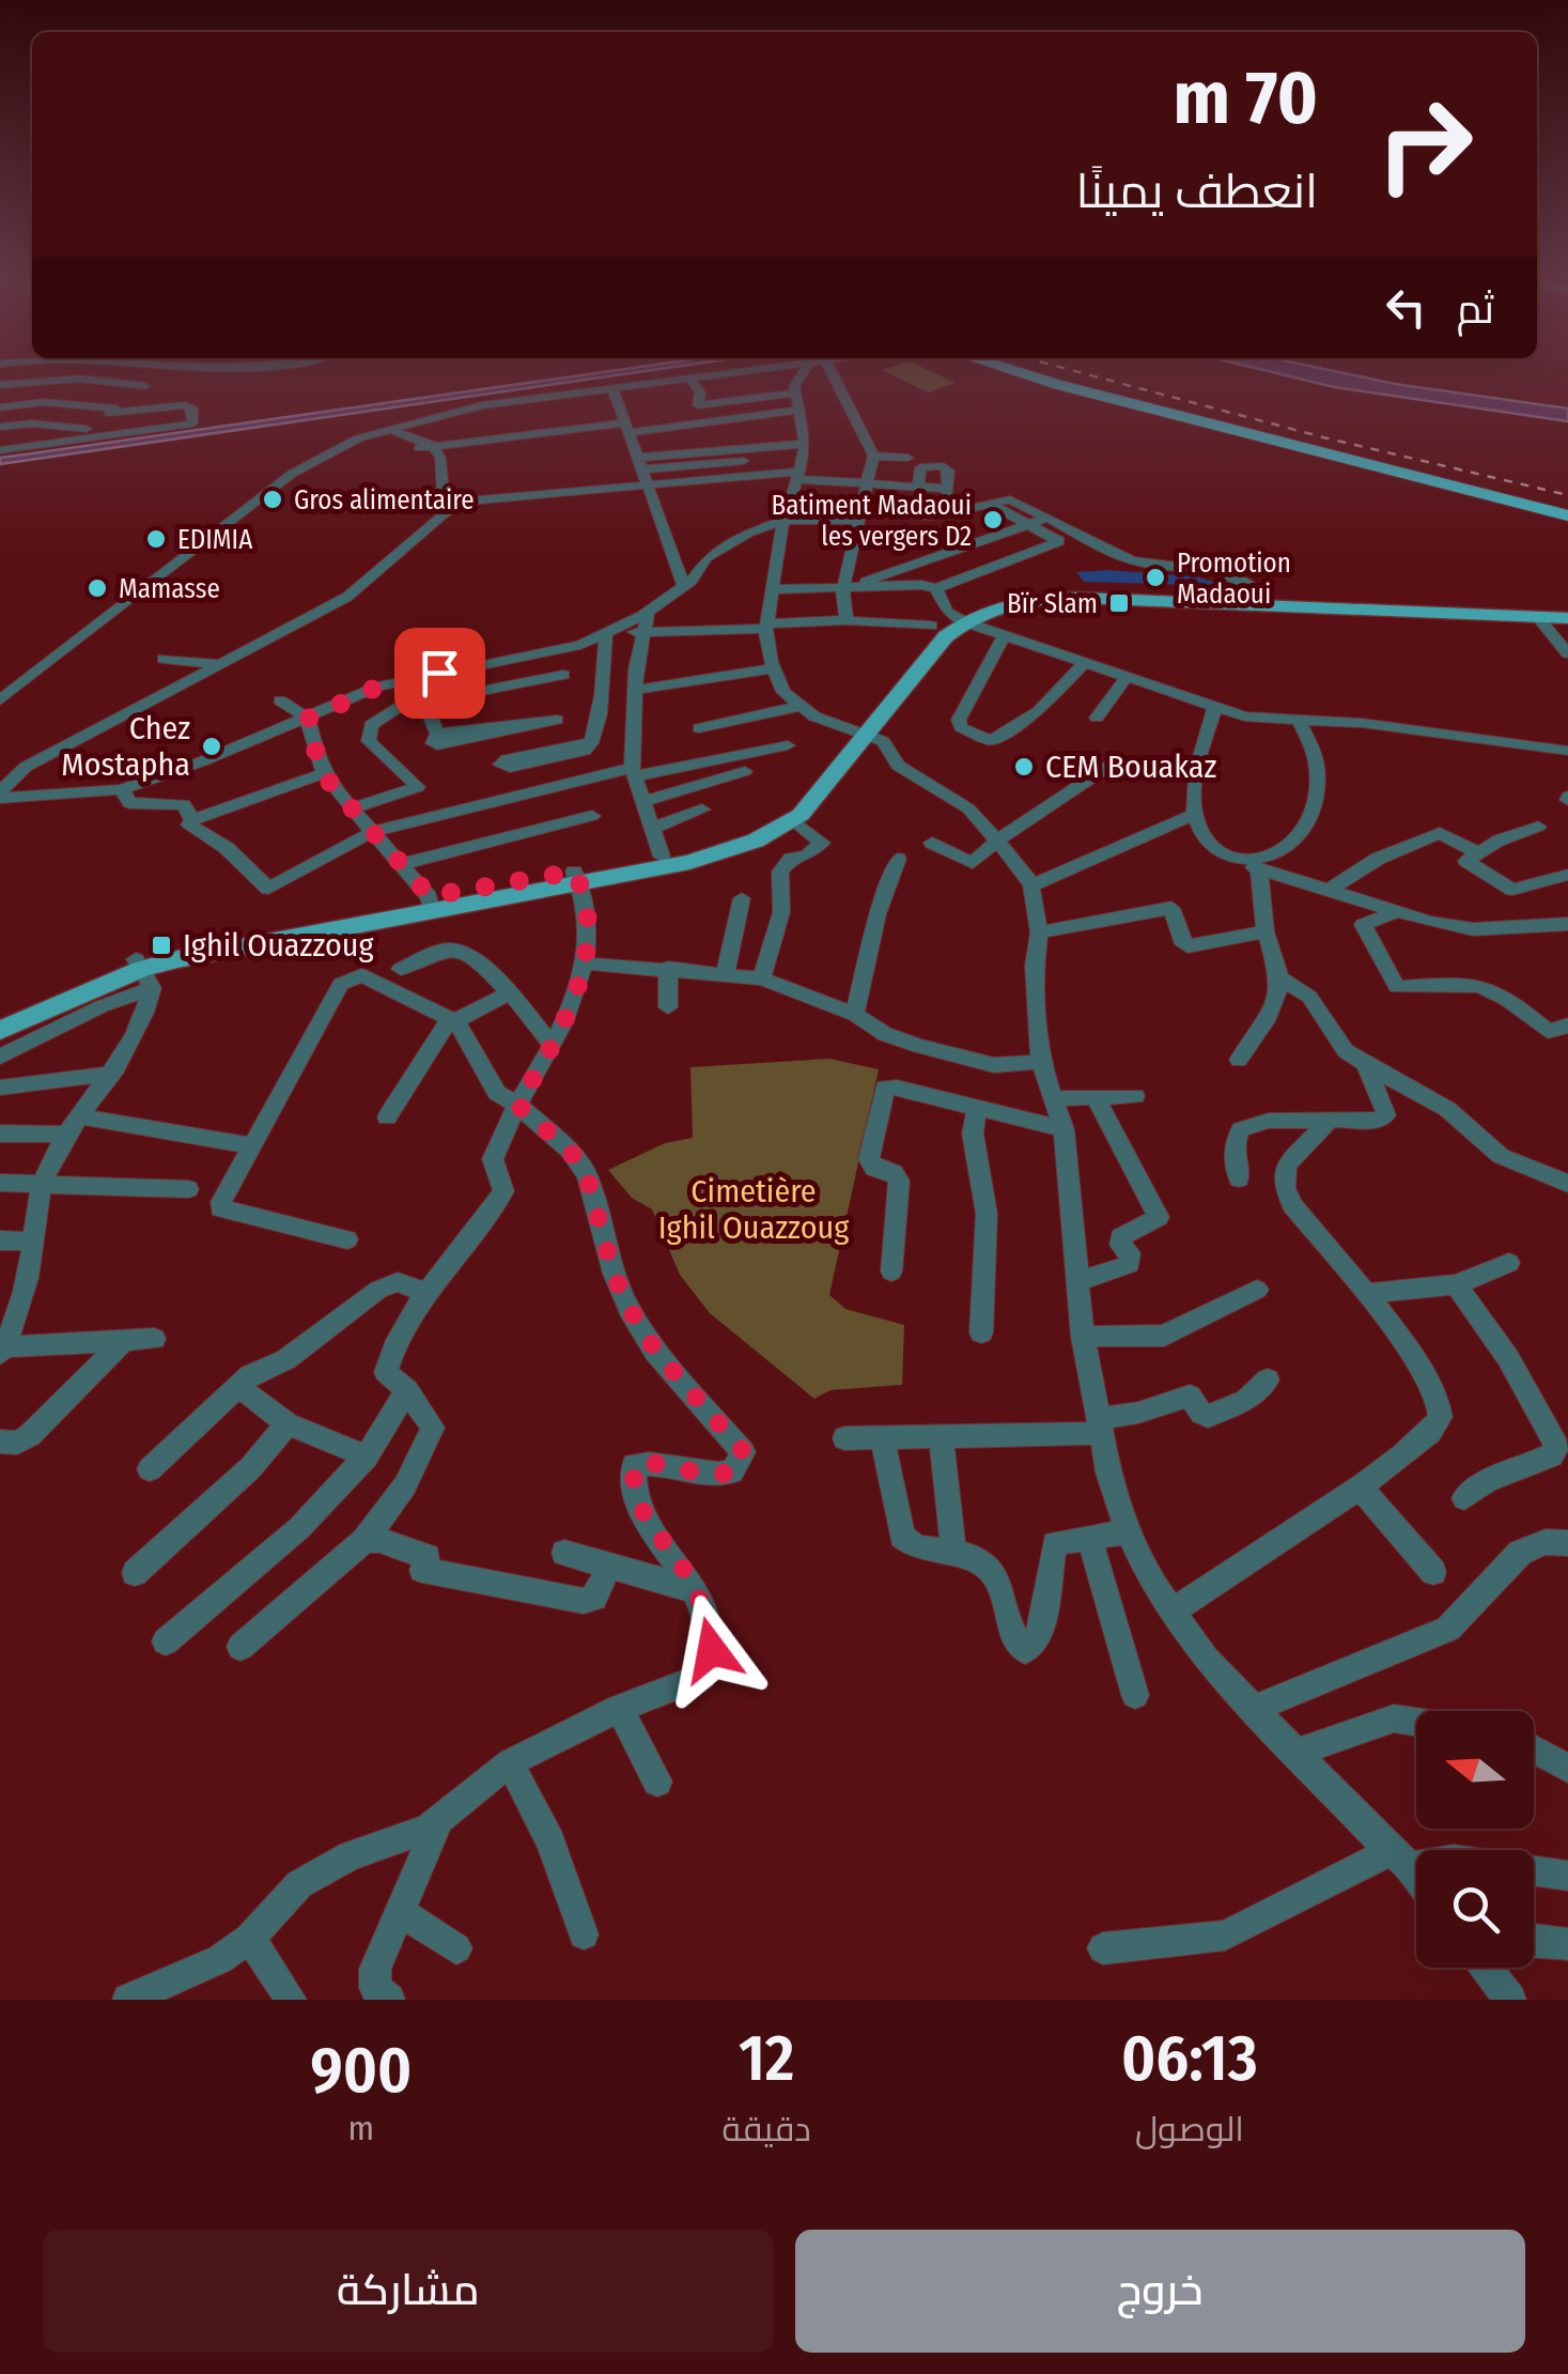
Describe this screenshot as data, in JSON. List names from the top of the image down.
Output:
{
  "parks": ["Cimetière Ighil Ouazzoug"],
  "places": {
    "other": [
      "Gros alimentaire",
      "Batiment Madaoui les vergers D2",
      "EDIMIA",
      "Promotion Madaoui",
      "Mamasse",
      "Chez Mostapha",
      "CEM Bouakaz"
    ],
    "transit": ["Bïr Slam", "Ighil Ouazzoug"]
  },
  "north": "left",
  "page": {
    "turn": ["70 m", "انعطف يمينًا"],
    "then": "ثم",
    "eta": [
      "06:13",
      "الوصول",
      "12",
      "دقيقة",
      "900",
      "m"
    ],
    "buttons": ["خروج", "مشاركة"]
  }
}
